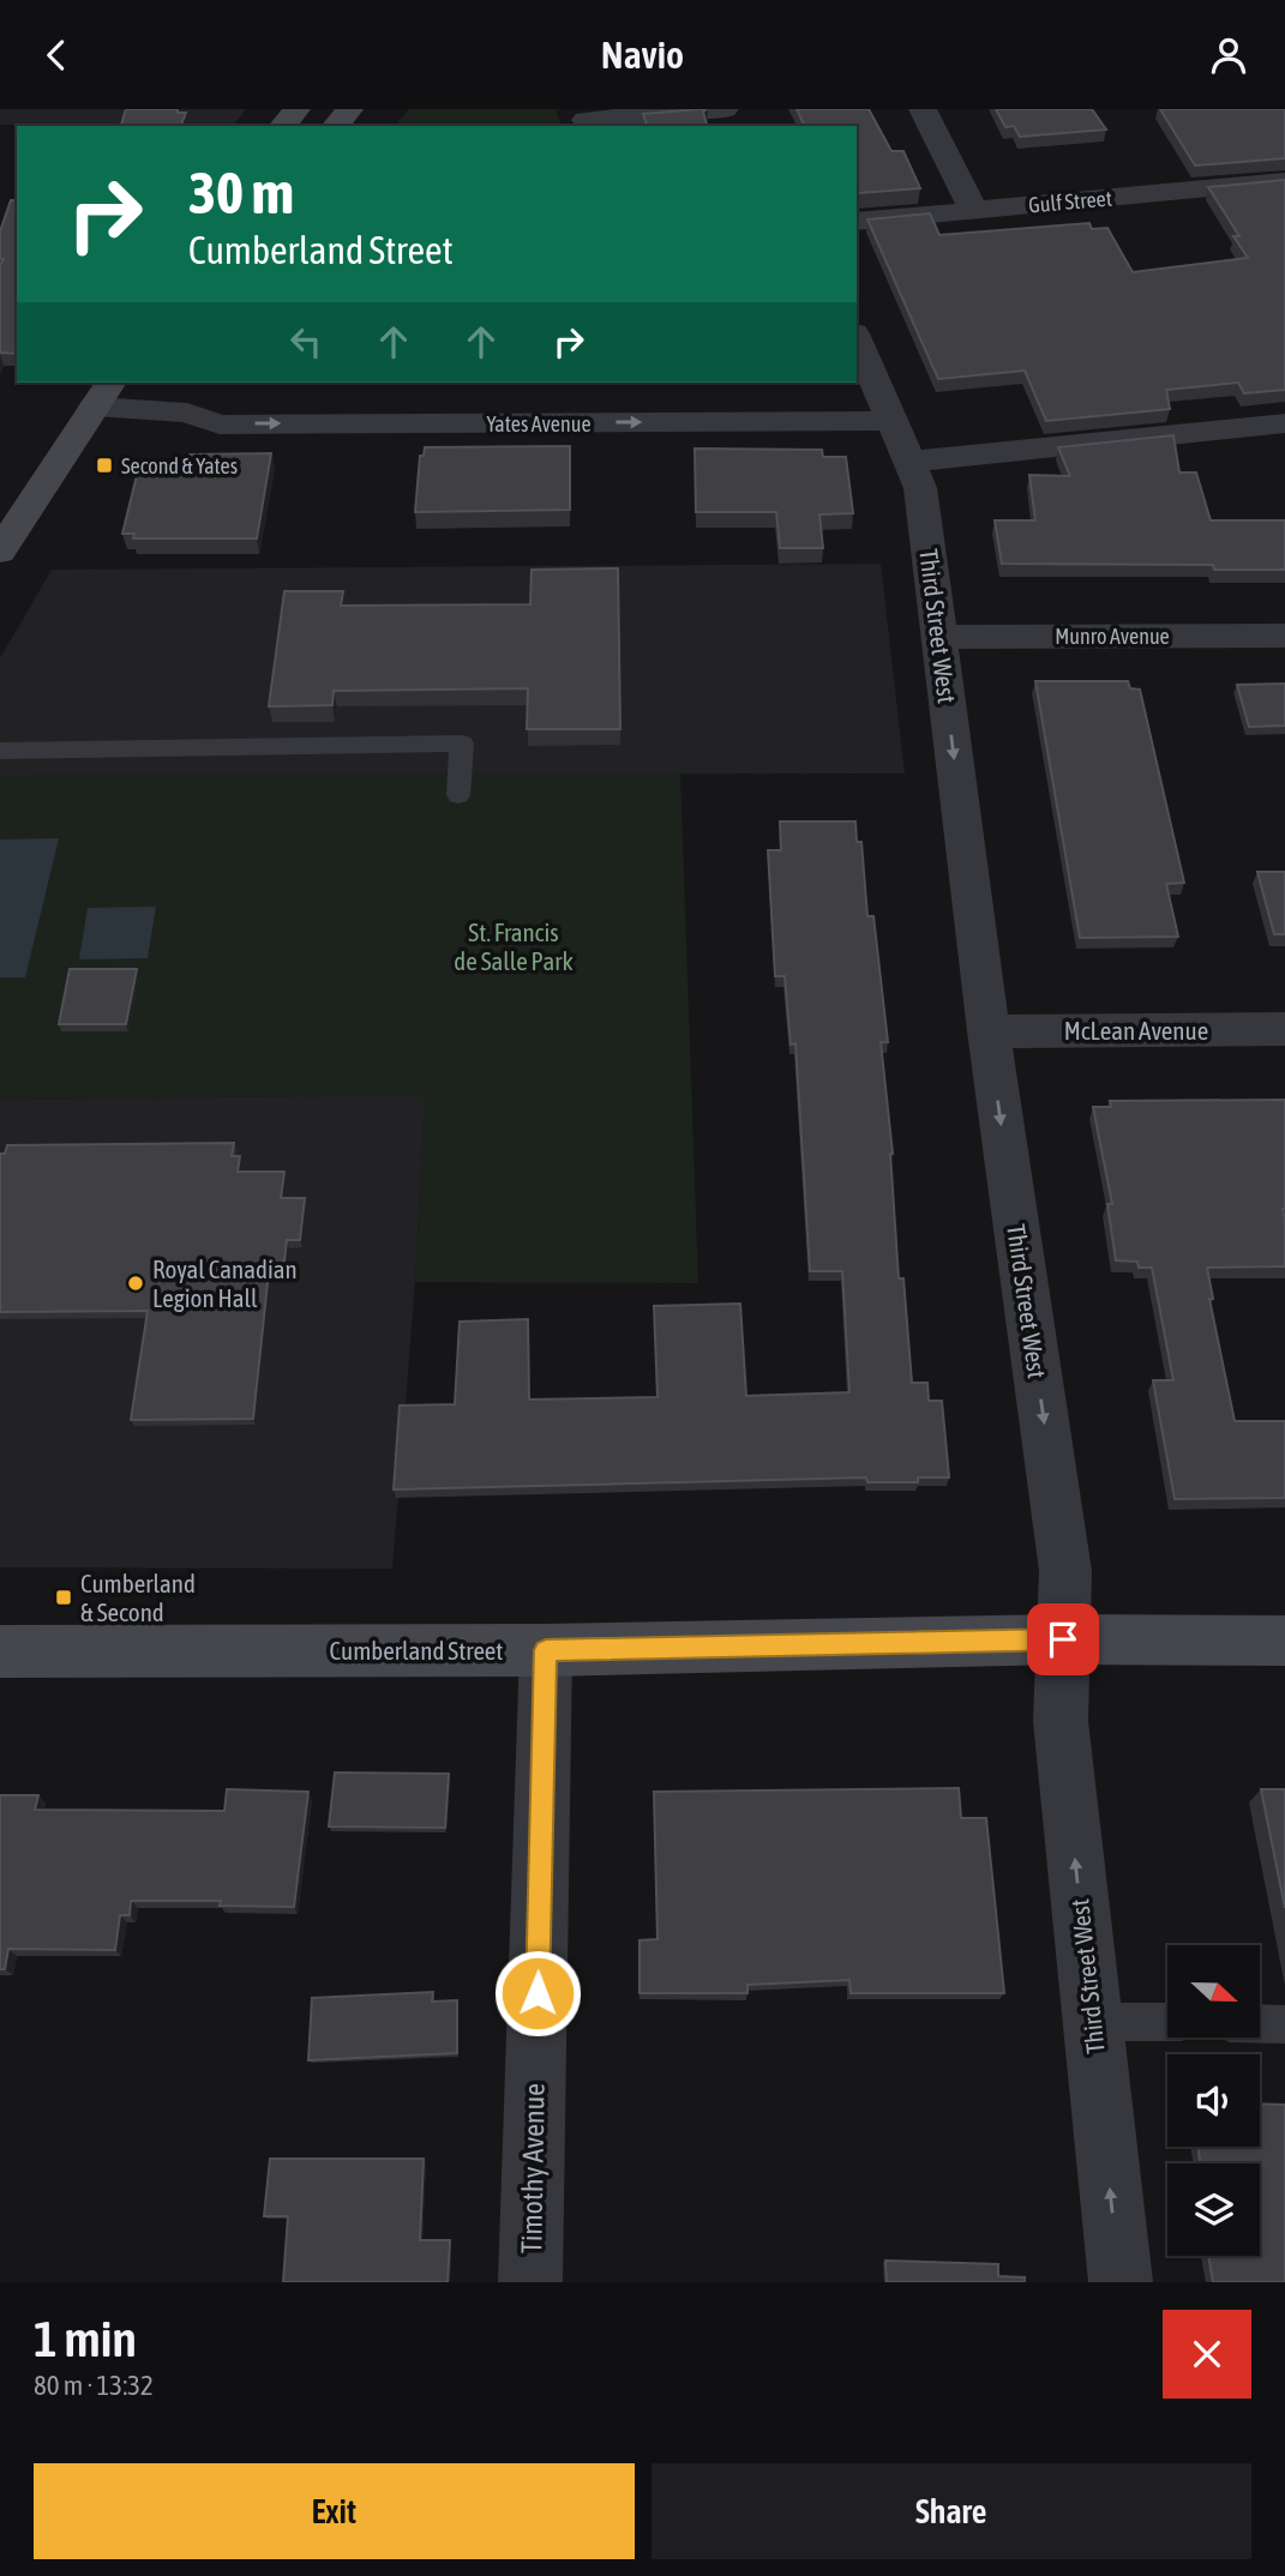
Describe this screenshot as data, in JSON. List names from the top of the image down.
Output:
{
  "streets": {
    "street": [
      "Gulf Street",
      "Yates Avenue",
      "Third Street West",
      "Munro Avenue",
      "McLean Avenue",
      "Cumberland Street",
      "Timothy Avenue"
    ]
  },
  "crossings": [
    ["Yates Avenue", "Third Street West"],
    ["Third Street West", "Munro Avenue"],
    ["Third Street West", "McLean Avenue"],
    ["Third Street West", "Cumberland Street"],
    ["Cumberland Street", "Timothy Avenue"]
  ],
  "parks": ["St. Francis de Salle Park"],
  "places": {
    "transit": ["Second & Yates", "Cumberland & Second"],
    "other": ["Royal Canadian Legion Hall"]
  },
  "north": "right",
  "page": {
    "header": "Navio",
    "turn": ["30 m", "Cumberland Street"],
    "heading": ["1 min", "80 m · 13:32"],
    "buttons": ["Exit", "Share"]
  }
}
